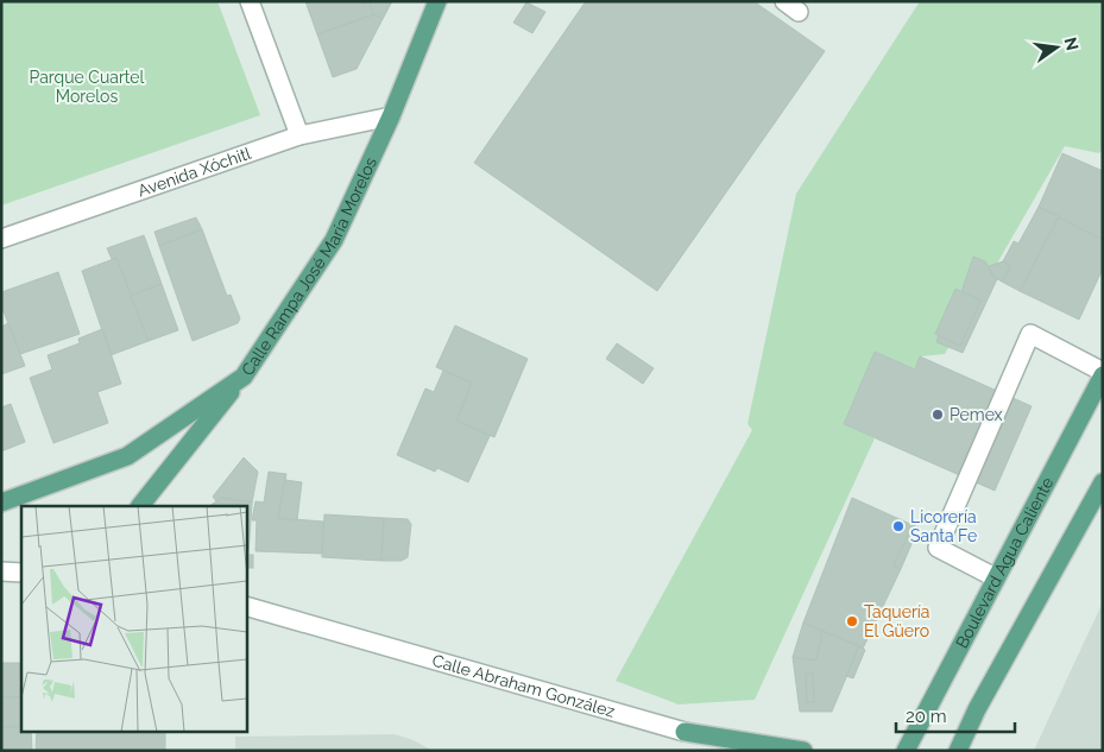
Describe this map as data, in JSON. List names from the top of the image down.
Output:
{
  "streets": {
    "main road": ["Calle Rampa José María Morelos", "Boulevard Agua Caliente", "Calle Abraham González"],
    "street": ["Avenida Xóchitl"]
  },
  "crossings": [
    ["Avenida Xóchitl", "Calle Rampa José María Morelos"]
  ],
  "parks": ["Parque Cuartel Morelos"],
  "places": ["Pemex", "Licorería Santa Fe", "Taquería El Güero"],
  "scale_bar": "20 m",
  "north": "right"
}
